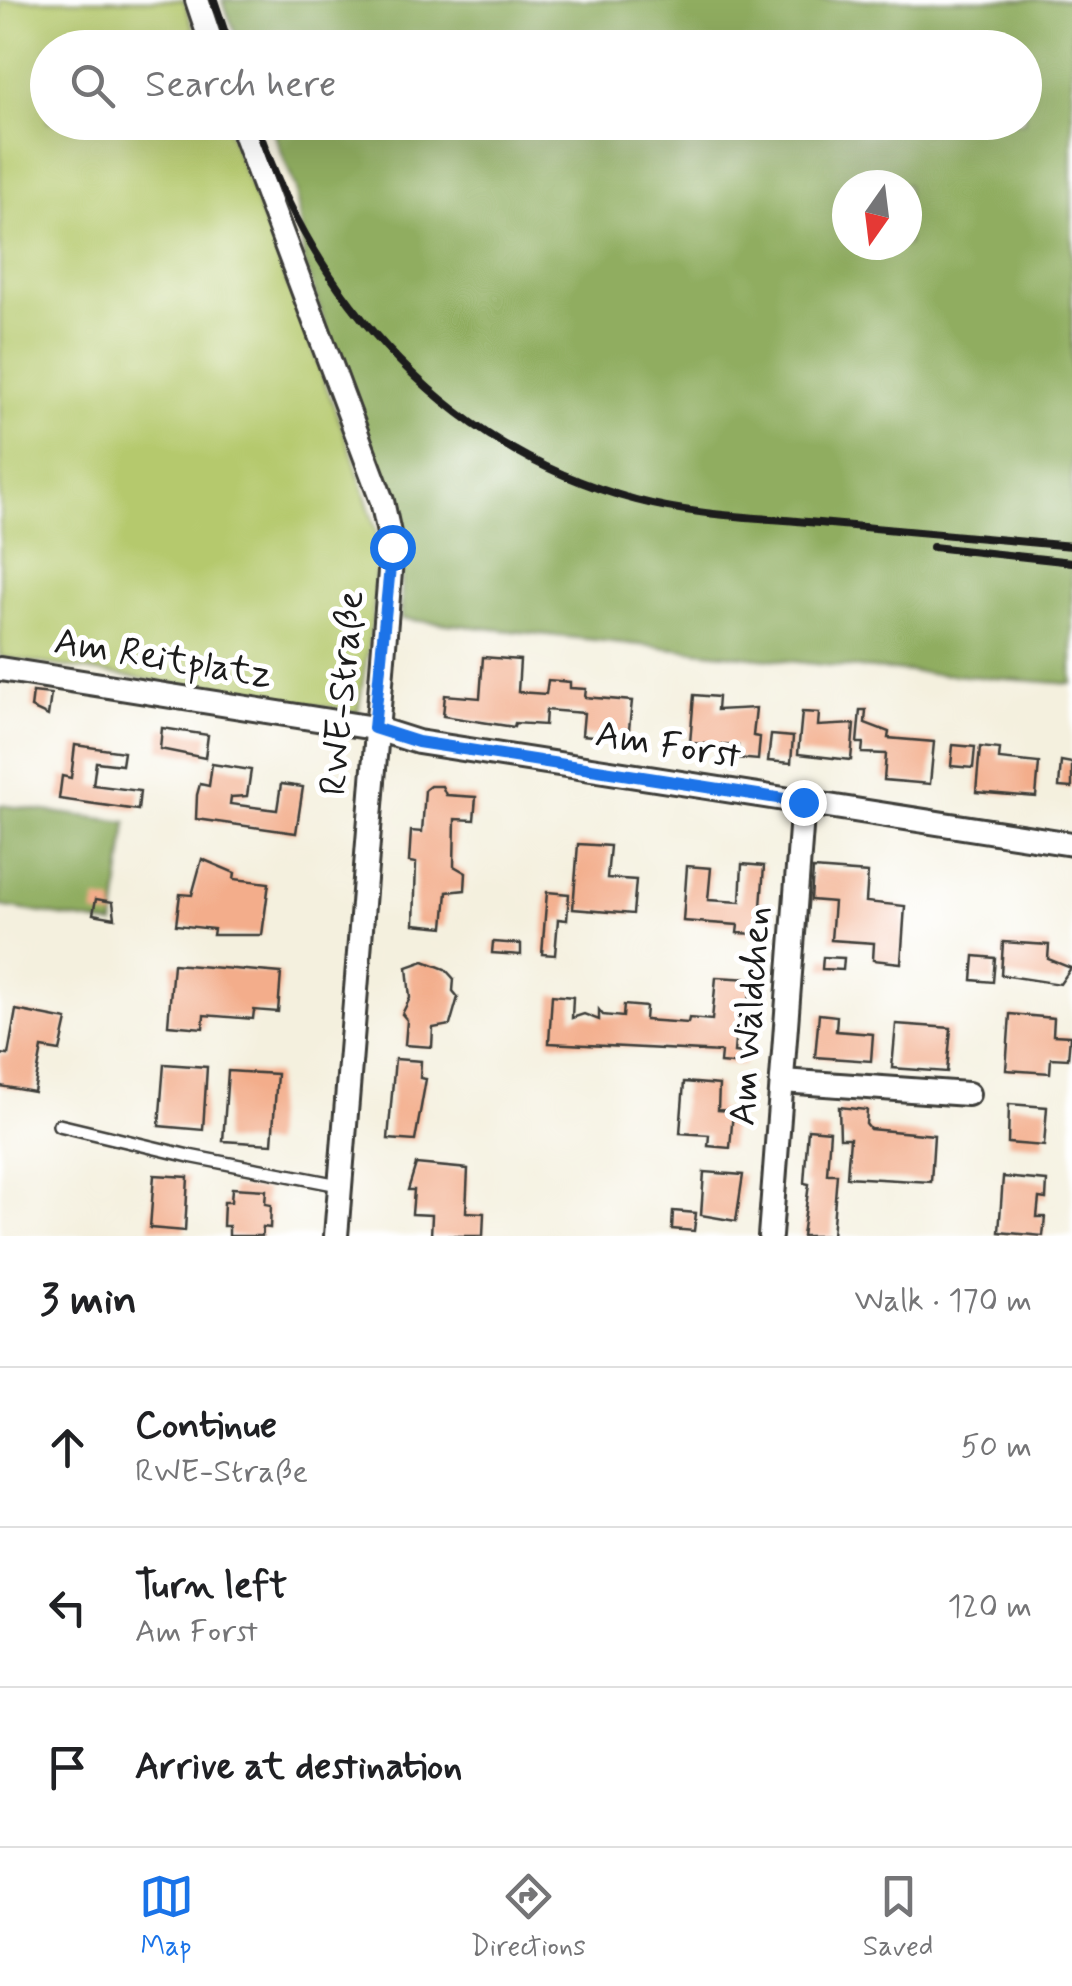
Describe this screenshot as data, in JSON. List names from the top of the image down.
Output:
{
  "streets": {
    "street": [
      "Am Reitplatz",
      "RWE-Straße",
      "Am Forst",
      "Am Wäldchen"
    ]
  },
  "crossings": [
    ["Am Reitplatz", "RWE-Straße"],
    ["Am Reitplatz", "Am Forst"],
    ["RWE-Straße", "Am Forst"],
    ["Am Forst", "Am Wäldchen"]
  ],
  "north": "bottom",
  "page": {
    "search": "Search here",
    "heading": ["3 min", "Walk · 170 m"],
    "list": [
      ["Continue", "RWE-Straße", "50 m"],
      ["Turn left", "Am Forst", "120 m"],
      "Arrive at destination"
    ],
    "nav": ["Map", "Directions", "Saved"]
  }
}
